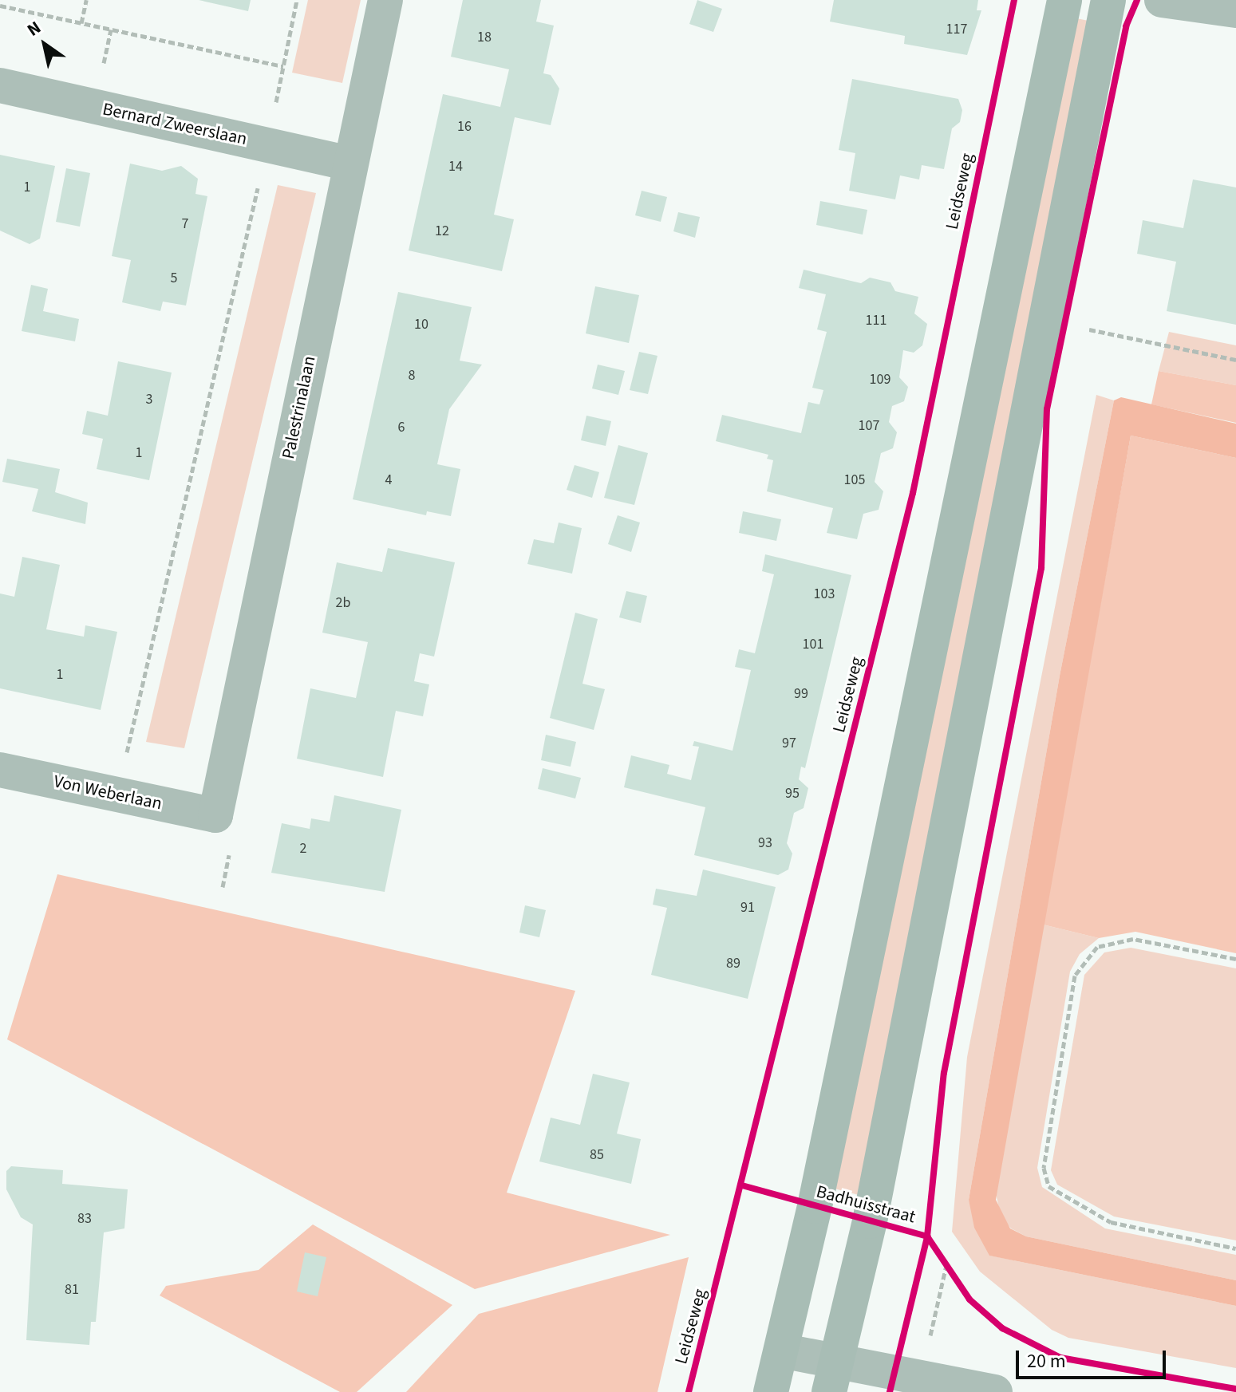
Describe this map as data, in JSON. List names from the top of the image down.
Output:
{
  "streets": {
    "street": ["Bernard Zweerslaan", "Palestrinalaan", "Von Weberlaan"],
    "cycle path": ["Leidseweg", "Badhuisstraat"]
  },
  "crossings": [
    ["Bernard Zweerslaan", "Palestrinalaan"],
    ["Palestrinalaan", "Von Weberlaan"]
  ],
  "house_numbers": [
    "117",
    "18",
    "16",
    "14",
    "1",
    "7",
    "12",
    "5",
    "111",
    "10",
    "8",
    "109",
    "3",
    "107",
    "6",
    "1",
    "4",
    "105",
    "103",
    "2b",
    "101",
    "1",
    "99",
    "97",
    "95",
    "93",
    "2",
    "91",
    "89",
    "85",
    "83",
    "81"
  ],
  "scale_bar": "20 m",
  "north": "top left"
}
